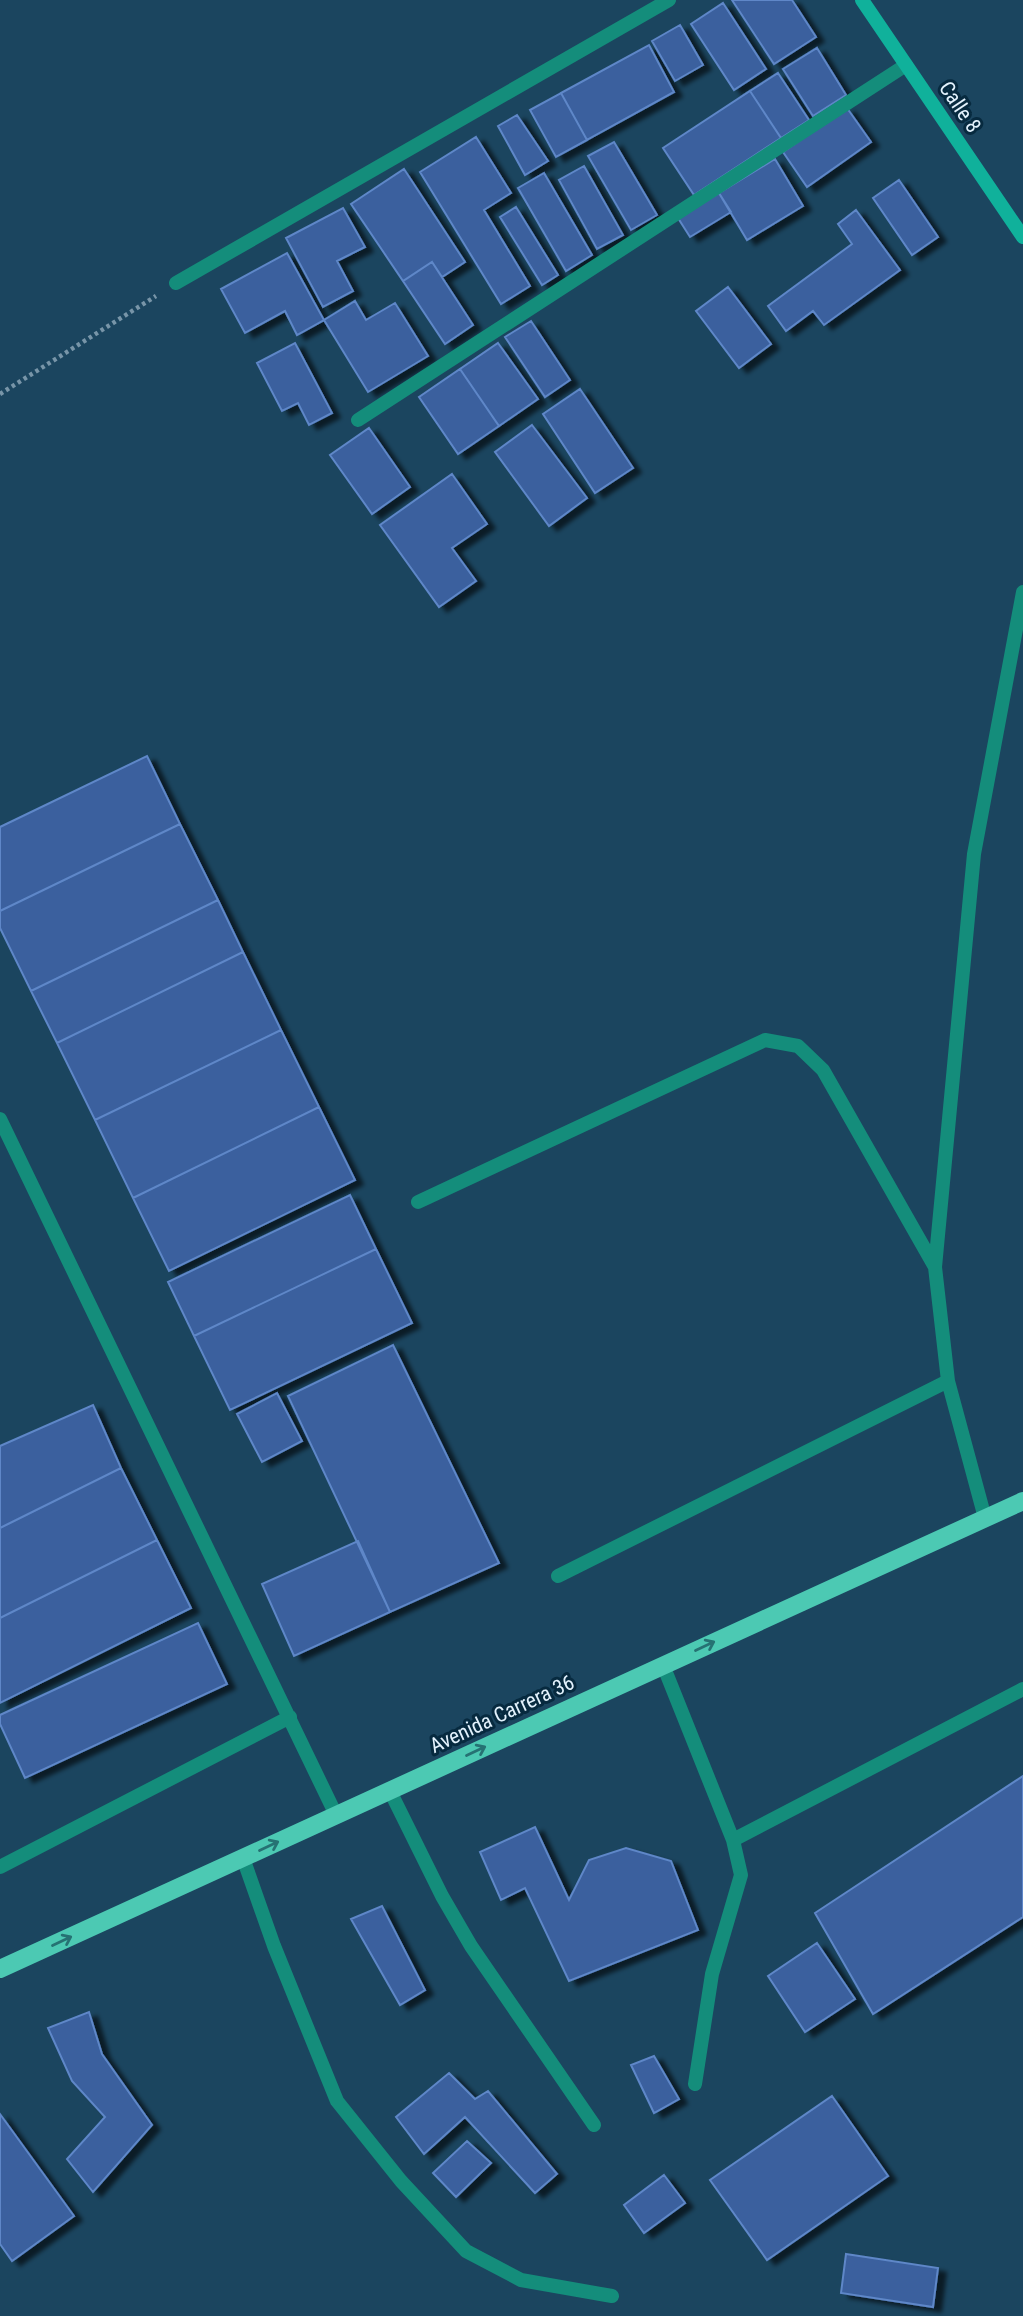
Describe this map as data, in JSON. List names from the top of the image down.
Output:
{
  "streets": {
    "main road": ["Calle 8", "Avenida Carrera 36"]
  },
  "one_way": ["Avenida Carrera 36"]
}
